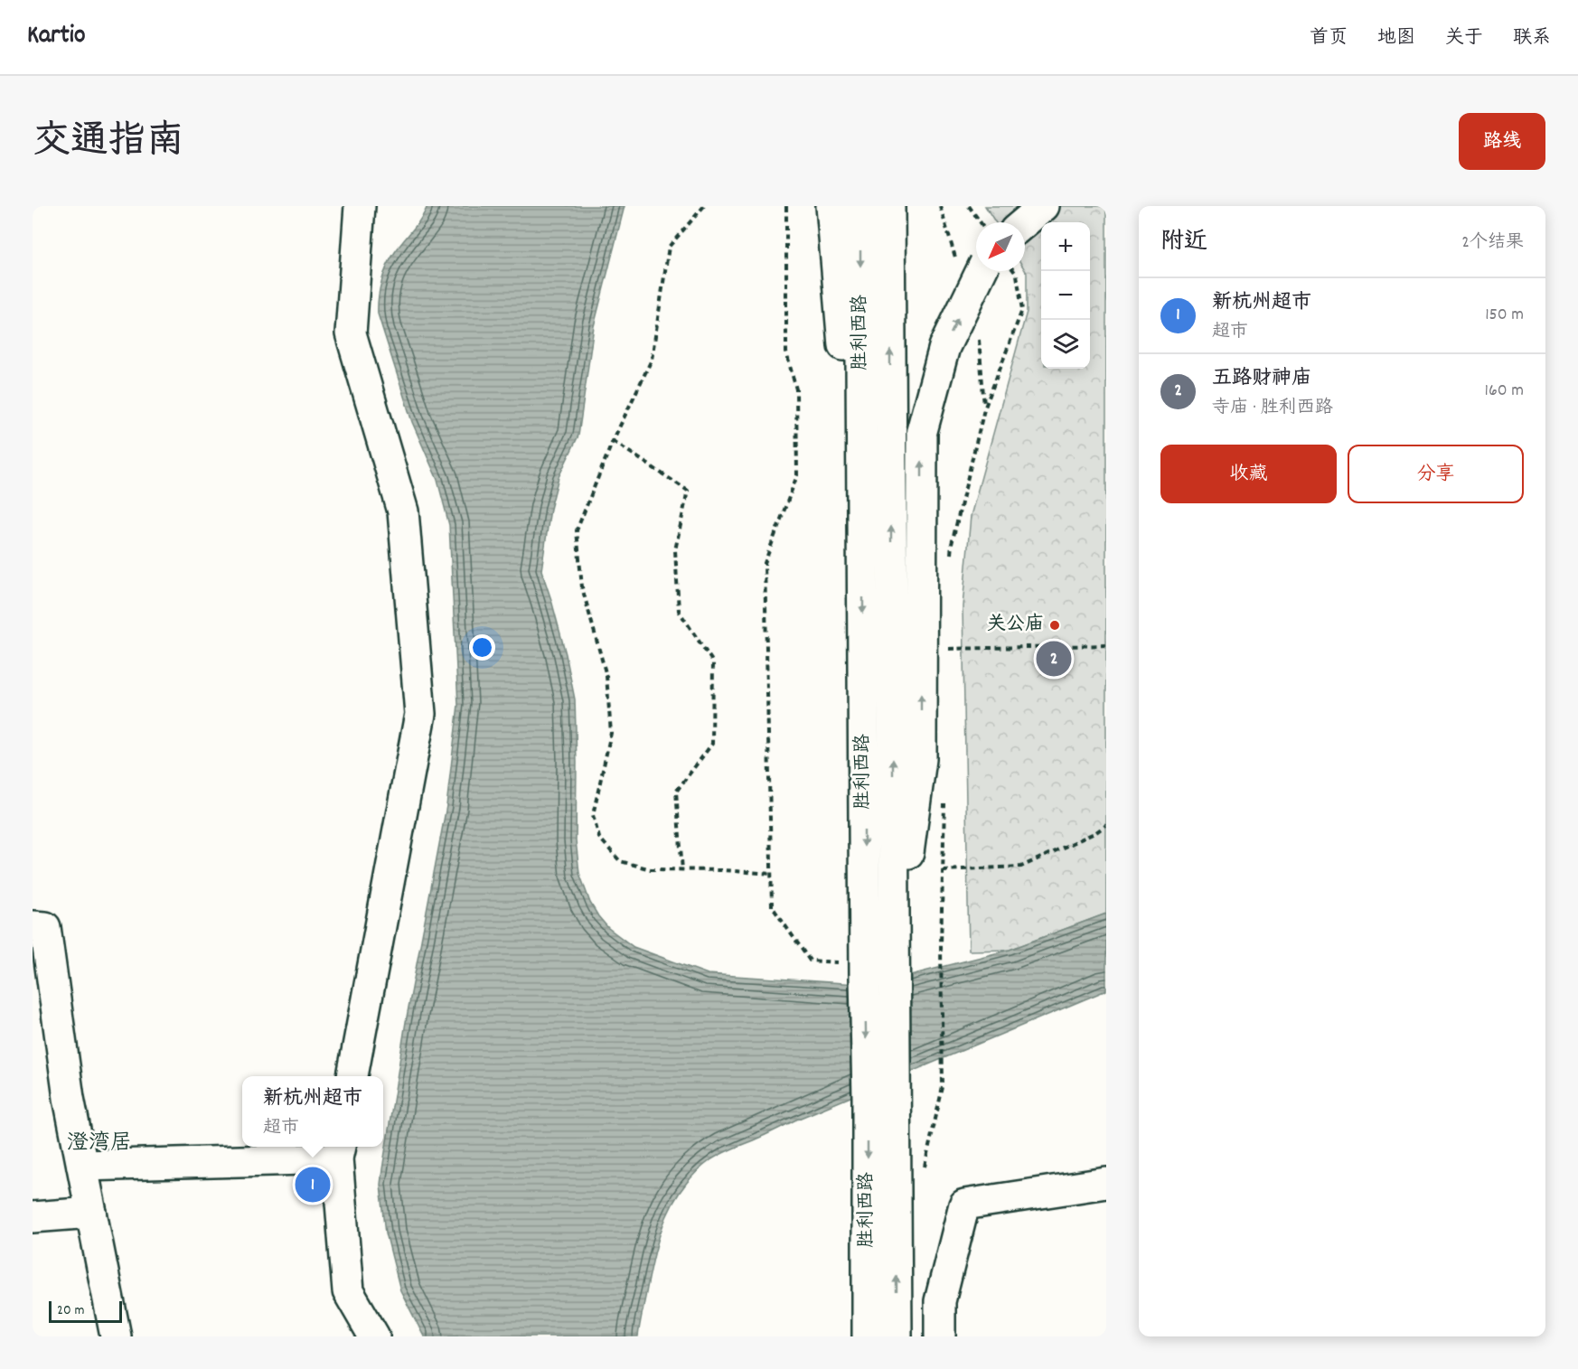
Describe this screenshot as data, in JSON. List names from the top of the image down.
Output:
{
  "streets": {
    "main road": ["胜利西路"]
  },
  "districts": ["澄湾居"],
  "places": ["关公庙"],
  "scale_bar": "20 m",
  "north": "bottom left",
  "page": {
    "header": "Kartio",
    "nav": [
      "首页",
      "地图",
      "关于",
      "联系"
    ],
    "title": "交通指南",
    "buttons": [
      "路线",
      ["收藏", "分享"]
    ],
    "heading": ["附近", "2个结果"],
    "map_buttons": ["+", "−"],
    "list": [
      {
        "mark": "1",
        "name": "新杭州超市",
        "note": "超市",
        "value": "150 m"
      },
      {
        "mark": "2",
        "name": "五路财神庙",
        "note": "寺庙 · 胜利西路",
        "value": "160 m"
      }
    ],
    "pins": ["2", "1"],
    "popup": ["新杭州超市", "超市"],
    "scale": "20 m"
  }
}
